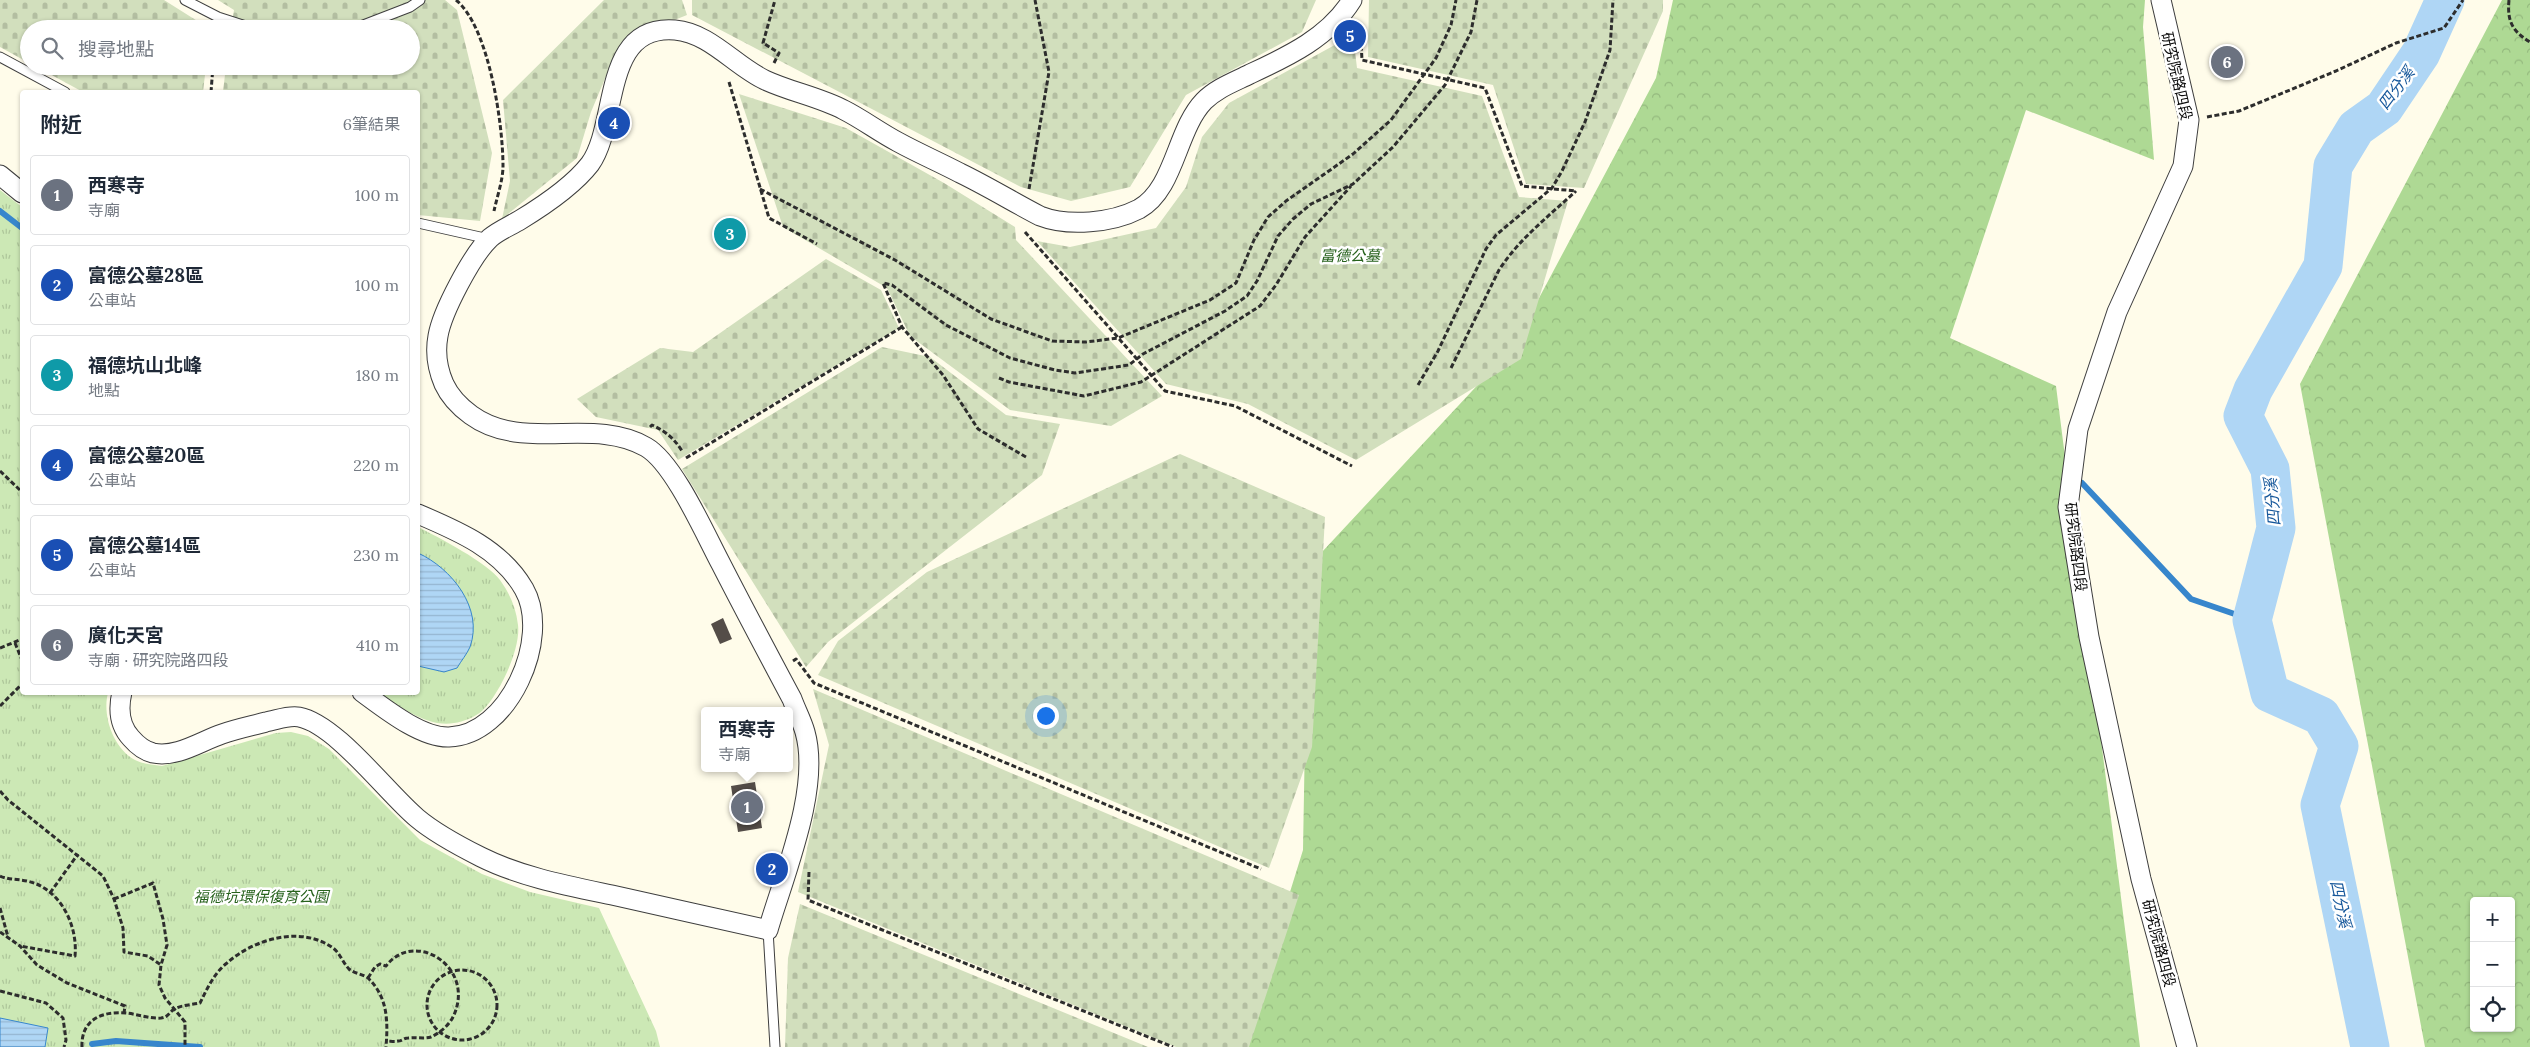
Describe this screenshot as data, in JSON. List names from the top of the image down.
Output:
{
  "streets": {
    "street": ["研究院路四段"]
  },
  "water": ["四分溪"],
  "parks": ["富德公墓", "福德坑環保復育公園"],
  "page": {
    "pins": [
      "5",
      "6",
      "4",
      "3",
      "1",
      "2"
    ],
    "search": "搜尋地點",
    "heading": ["附近", "6筆結果"],
    "list": [
      {
        "mark": "1",
        "name": "西寒寺",
        "note": "寺廟",
        "value": "100 m"
      },
      {
        "mark": "2",
        "name": "富德公墓28區",
        "note": "公車站",
        "value": "100 m"
      },
      {
        "mark": "3",
        "name": "福德坑山北峰",
        "note": "地點",
        "value": "180 m"
      },
      {
        "mark": "4",
        "name": "富德公墓20區",
        "note": "公車站",
        "value": "220 m"
      },
      {
        "mark": "5",
        "name": "富德公墓14區",
        "note": "公車站",
        "value": "230 m"
      },
      {
        "mark": "6",
        "name": "廣化天宮",
        "note": "寺廟 · 研究院路四段",
        "value": "410 m"
      }
    ],
    "popup": ["西寒寺", "寺廟"],
    "map_buttons": ["+", "−"]
  }
}
